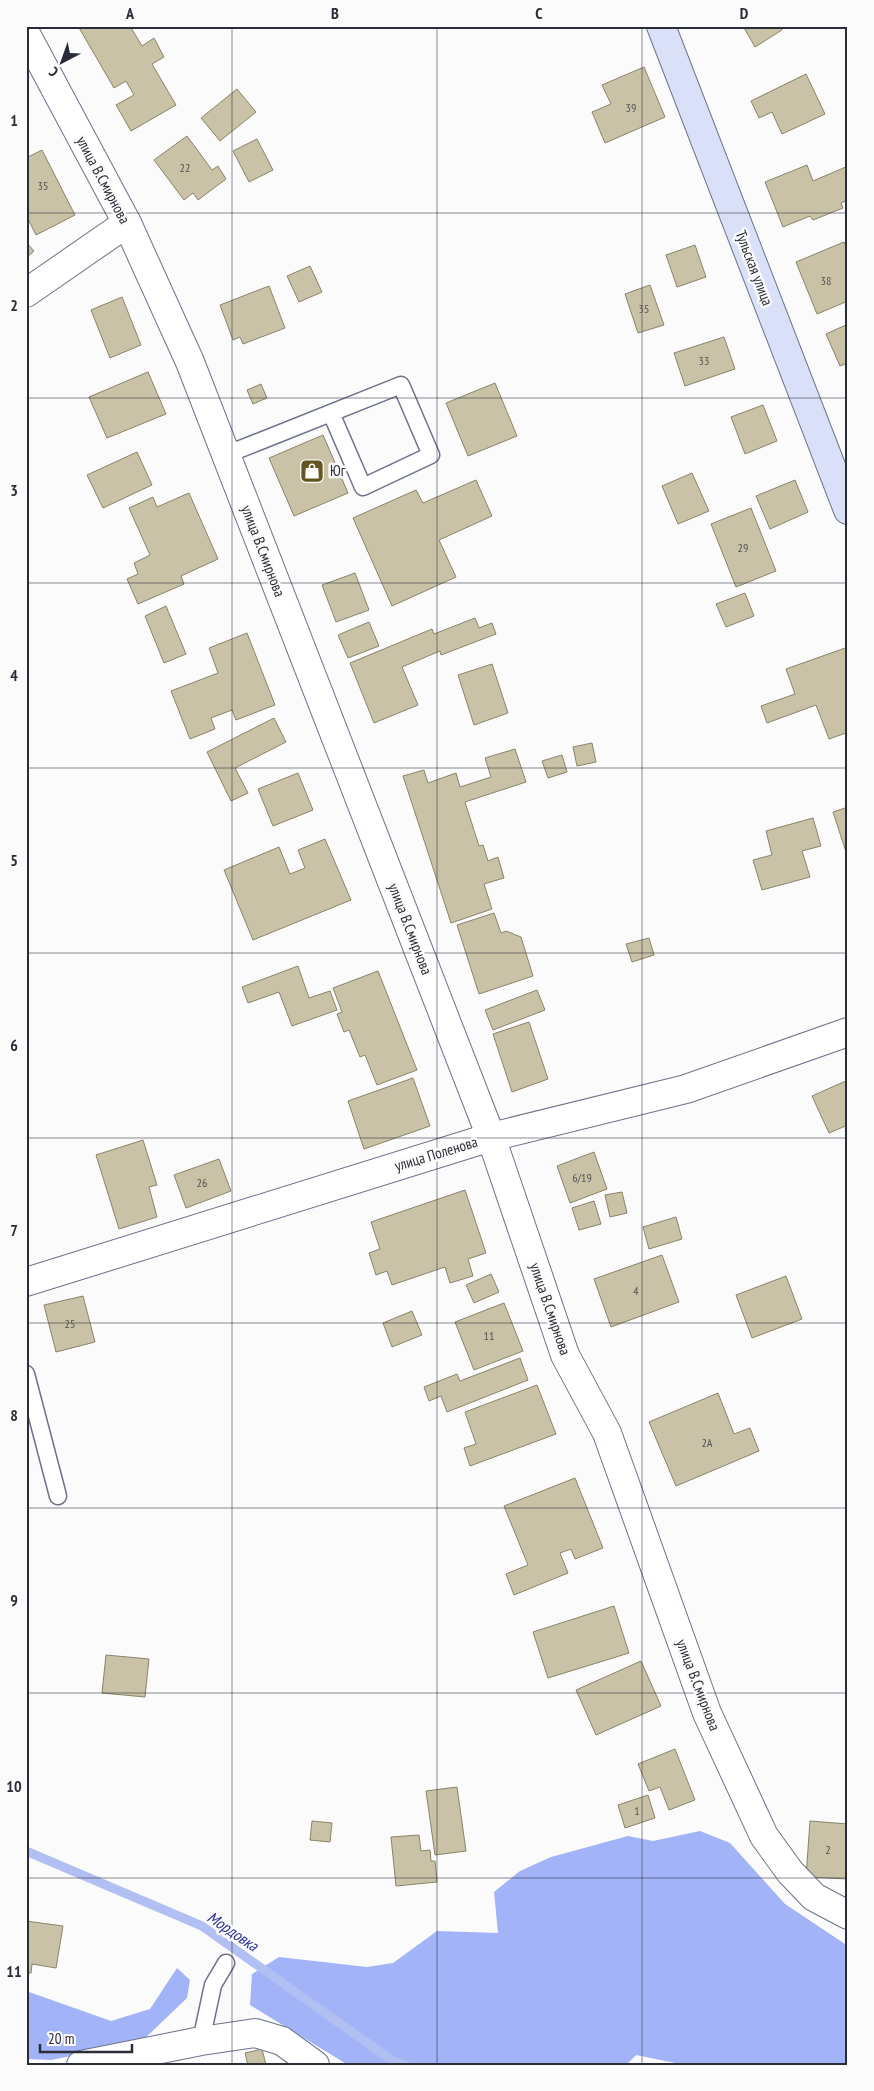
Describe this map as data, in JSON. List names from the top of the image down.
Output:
{
  "streets": {
    "main road": ["Тульская улица"],
    "street": ["улица В.Смирнова", "улица Поленова"]
  },
  "crossings": [
    ["улица В.Смирнова", "улица Поленова"]
  ],
  "water": ["Мордовка"],
  "places": {
    "shop": ["Юг"]
  },
  "house_numbers": [
    "39",
    "22",
    "35",
    "38",
    "35",
    "33",
    "29",
    "6/19",
    "26",
    "4",
    "25",
    "11",
    "2А",
    "1",
    "2"
  ],
  "scale_bar": "20 m",
  "north": "bottom left",
  "grid": {
    "columns": [
      "A",
      "B",
      "C",
      "D"
    ],
    "rows": [
      "1",
      "2",
      "3",
      "4",
      "5",
      "6",
      "7",
      "8",
      "9",
      "10",
      "11"
    ]
  }
}
